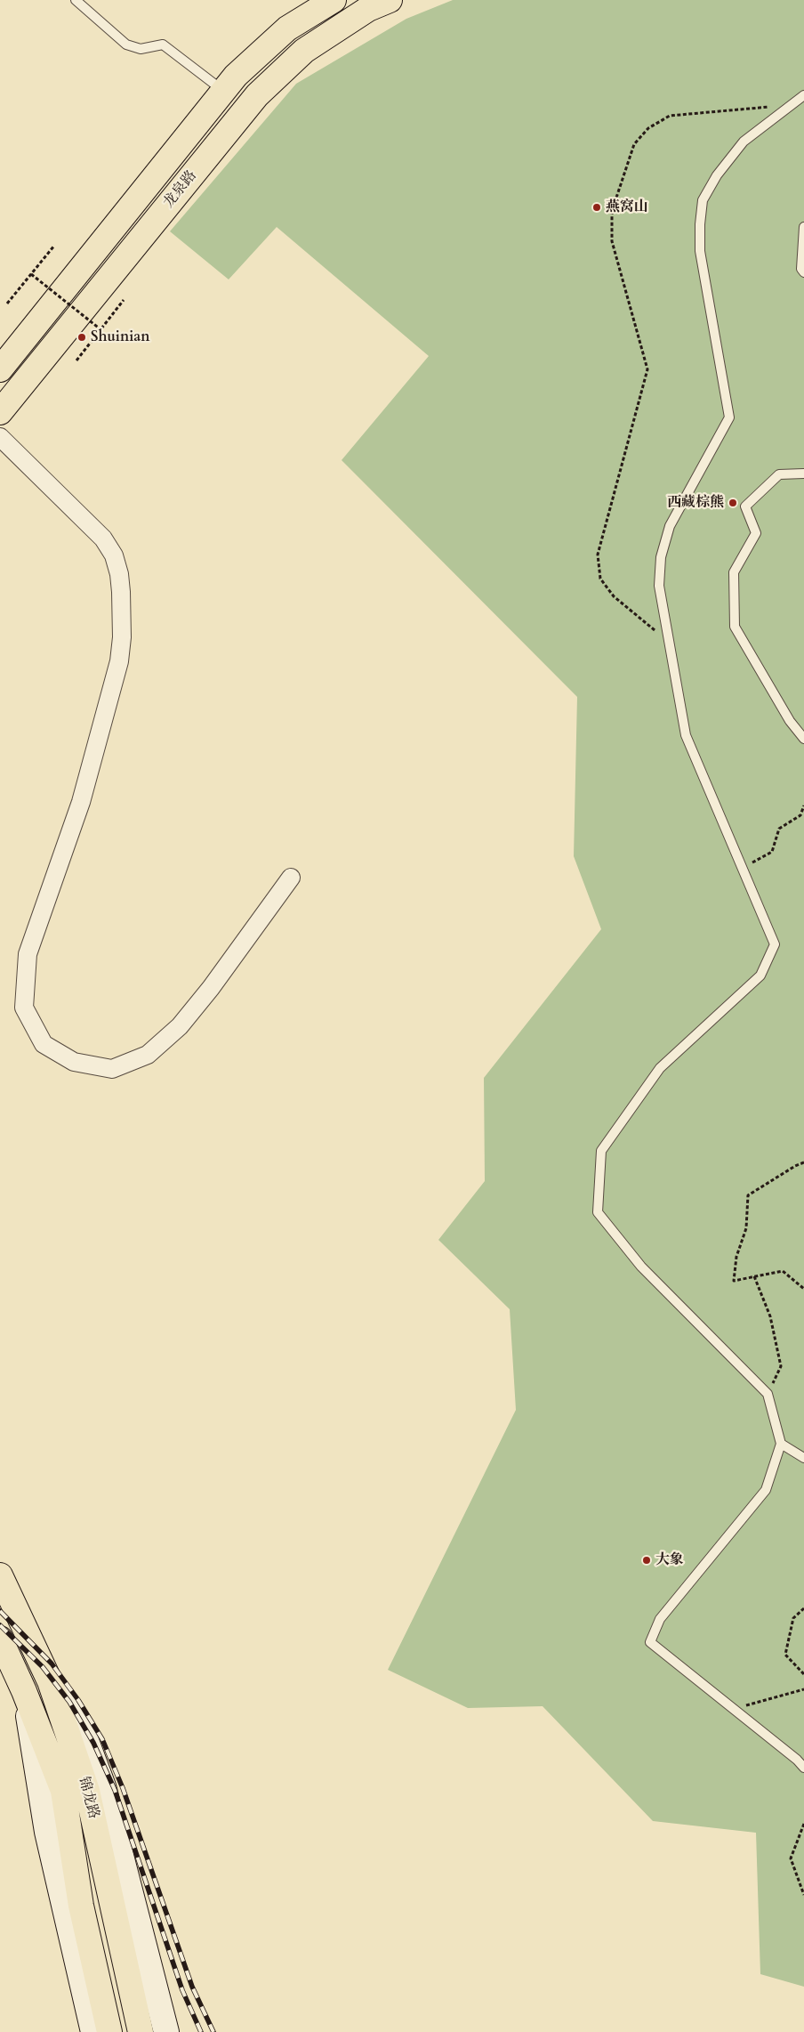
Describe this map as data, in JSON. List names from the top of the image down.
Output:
{
  "streets": {
    "main road": ["龙泉路", "锦龙路"]
  },
  "places": [
    "燕窝山",
    "Shuinian",
    "西藏棕熊",
    "大象"
  ]
}
